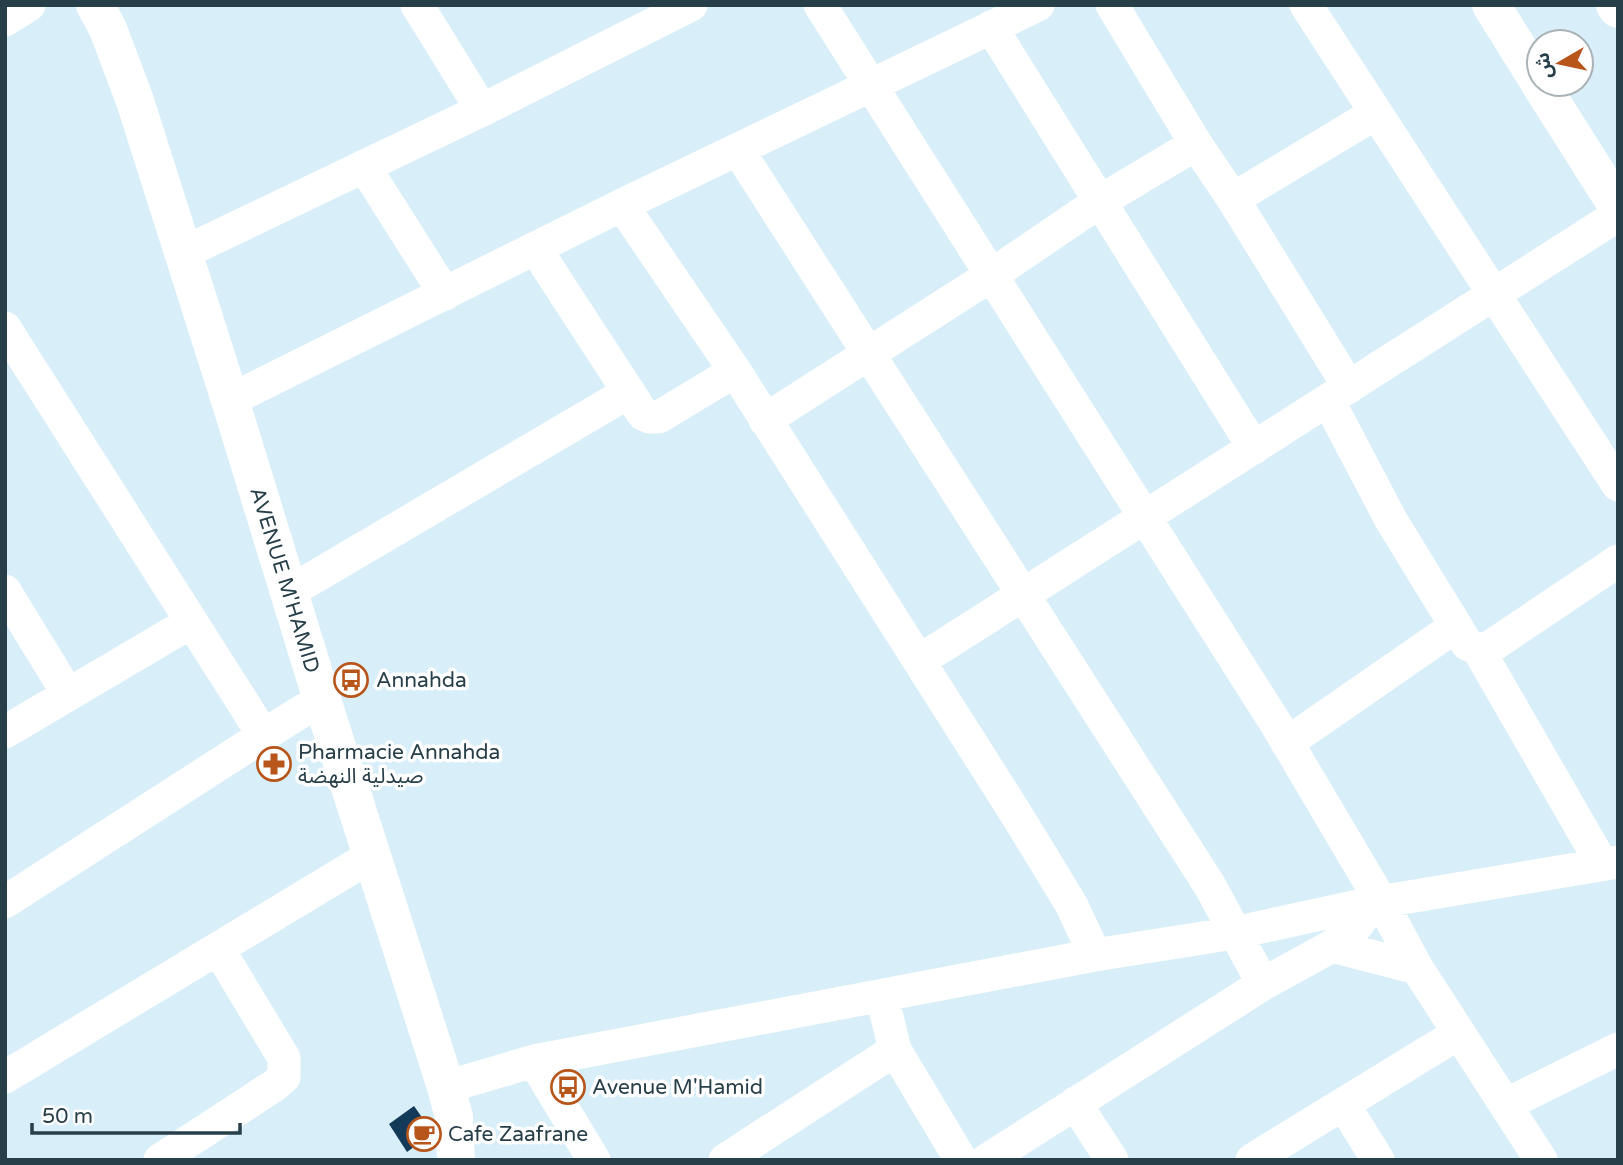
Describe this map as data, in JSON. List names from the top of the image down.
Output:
{
  "streets": {
    "street": ["AVENUE M'HAMID"]
  },
  "places": {
    "bus stop": ["Annahda", "Avenue M'Hamid"],
    "pharmacy": ["Pharmacie Annahda صيدلية النهضة"],
    "cafe": ["Cafe Zaafrane"]
  },
  "scale_bar": "50 m",
  "north": "left"
}
